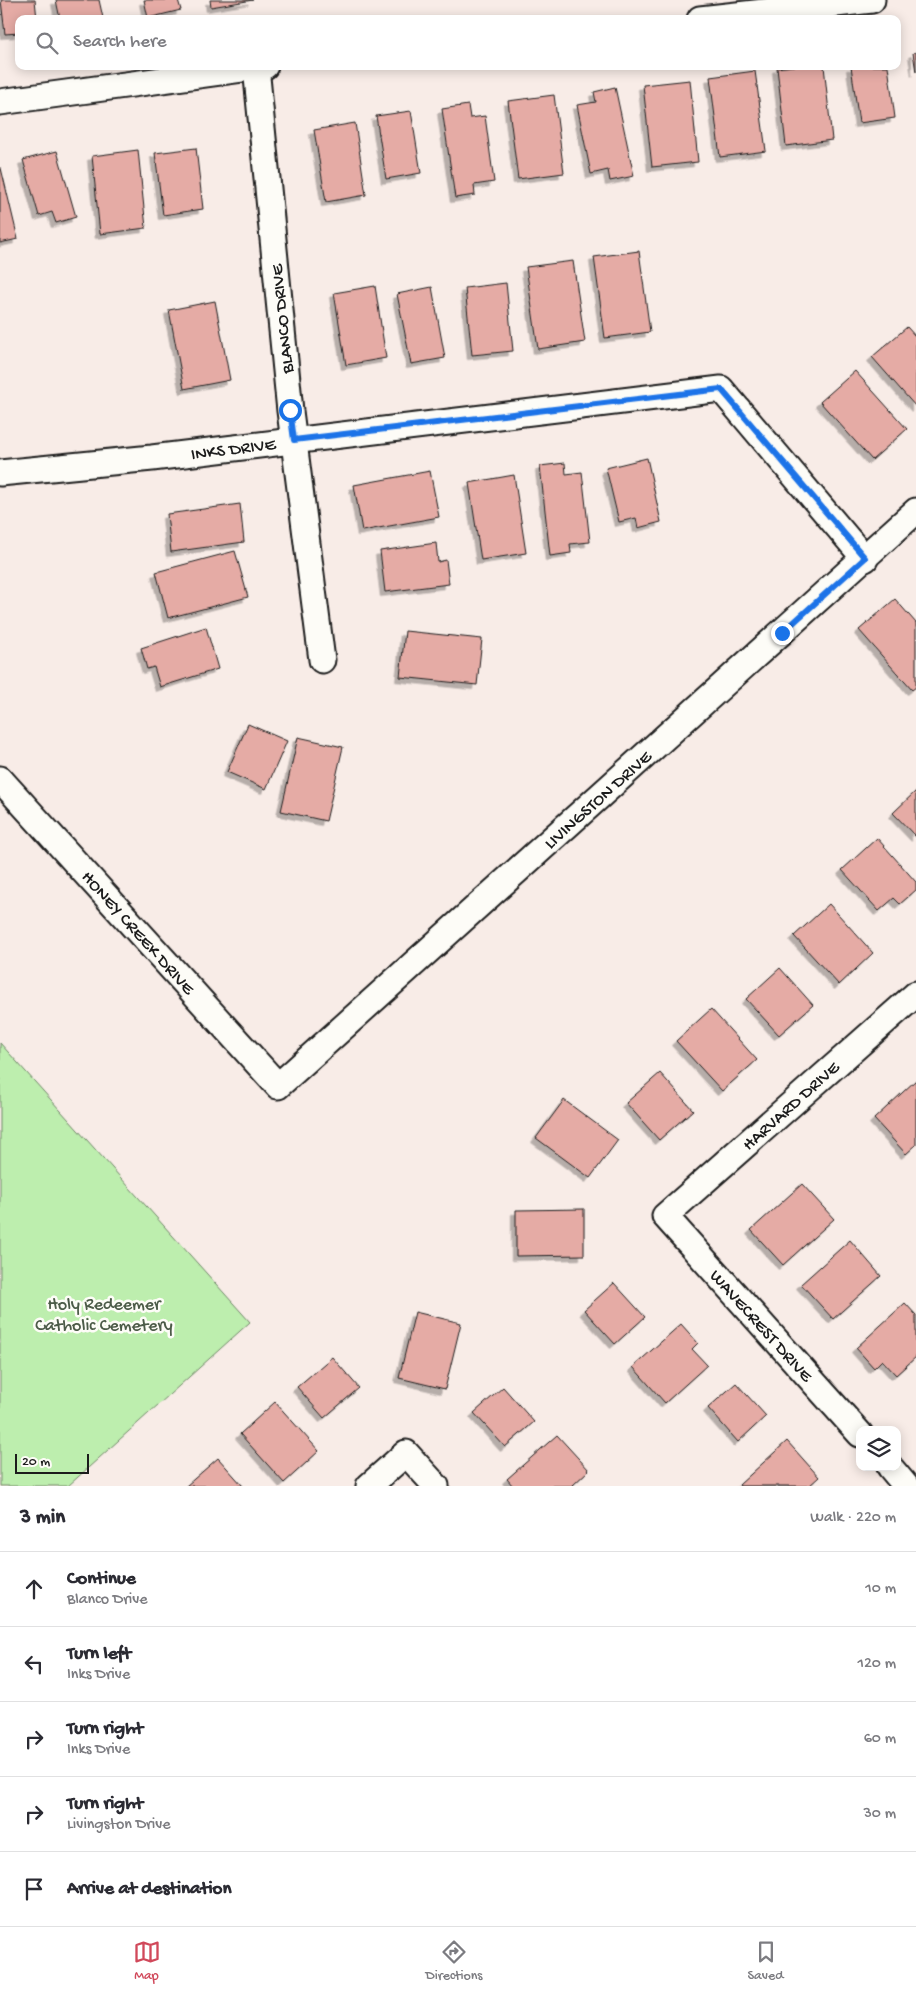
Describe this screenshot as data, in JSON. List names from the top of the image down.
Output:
{
  "streets": {
    "street": [
      "BLANCO DRIVE",
      "INKS DRIVE",
      "LIVINGSTON DRIVE",
      "HONEY CREEK DRIVE",
      "HARVARD DRIVE",
      "WAVECREST DRIVE"
    ]
  },
  "crossings": [
    ["BLANCO DRIVE", "INKS DRIVE"],
    ["INKS DRIVE", "LIVINGSTON DRIVE"],
    ["LIVINGSTON DRIVE", "HONEY CREEK DRIVE"],
    ["HARVARD DRIVE", "WAVECREST DRIVE"]
  ],
  "parks": ["Holy Redeemer Catholic Cemetery"],
  "scale_bar": "20 m",
  "page": {
    "search": "Search here",
    "scale": "20 m",
    "heading": ["3 min", "Walk · 220 m"],
    "list": [
      ["Continue", "Blanco Drive", "10 m"],
      ["Turn left", "Inks Drive", "120 m"],
      ["Turn right", "Inks Drive", "60 m"],
      ["Turn right", "Livingston Drive", "30 m"],
      "Arrive at destination"
    ],
    "nav": ["Map", "Directions", "Saved"]
  }
}
